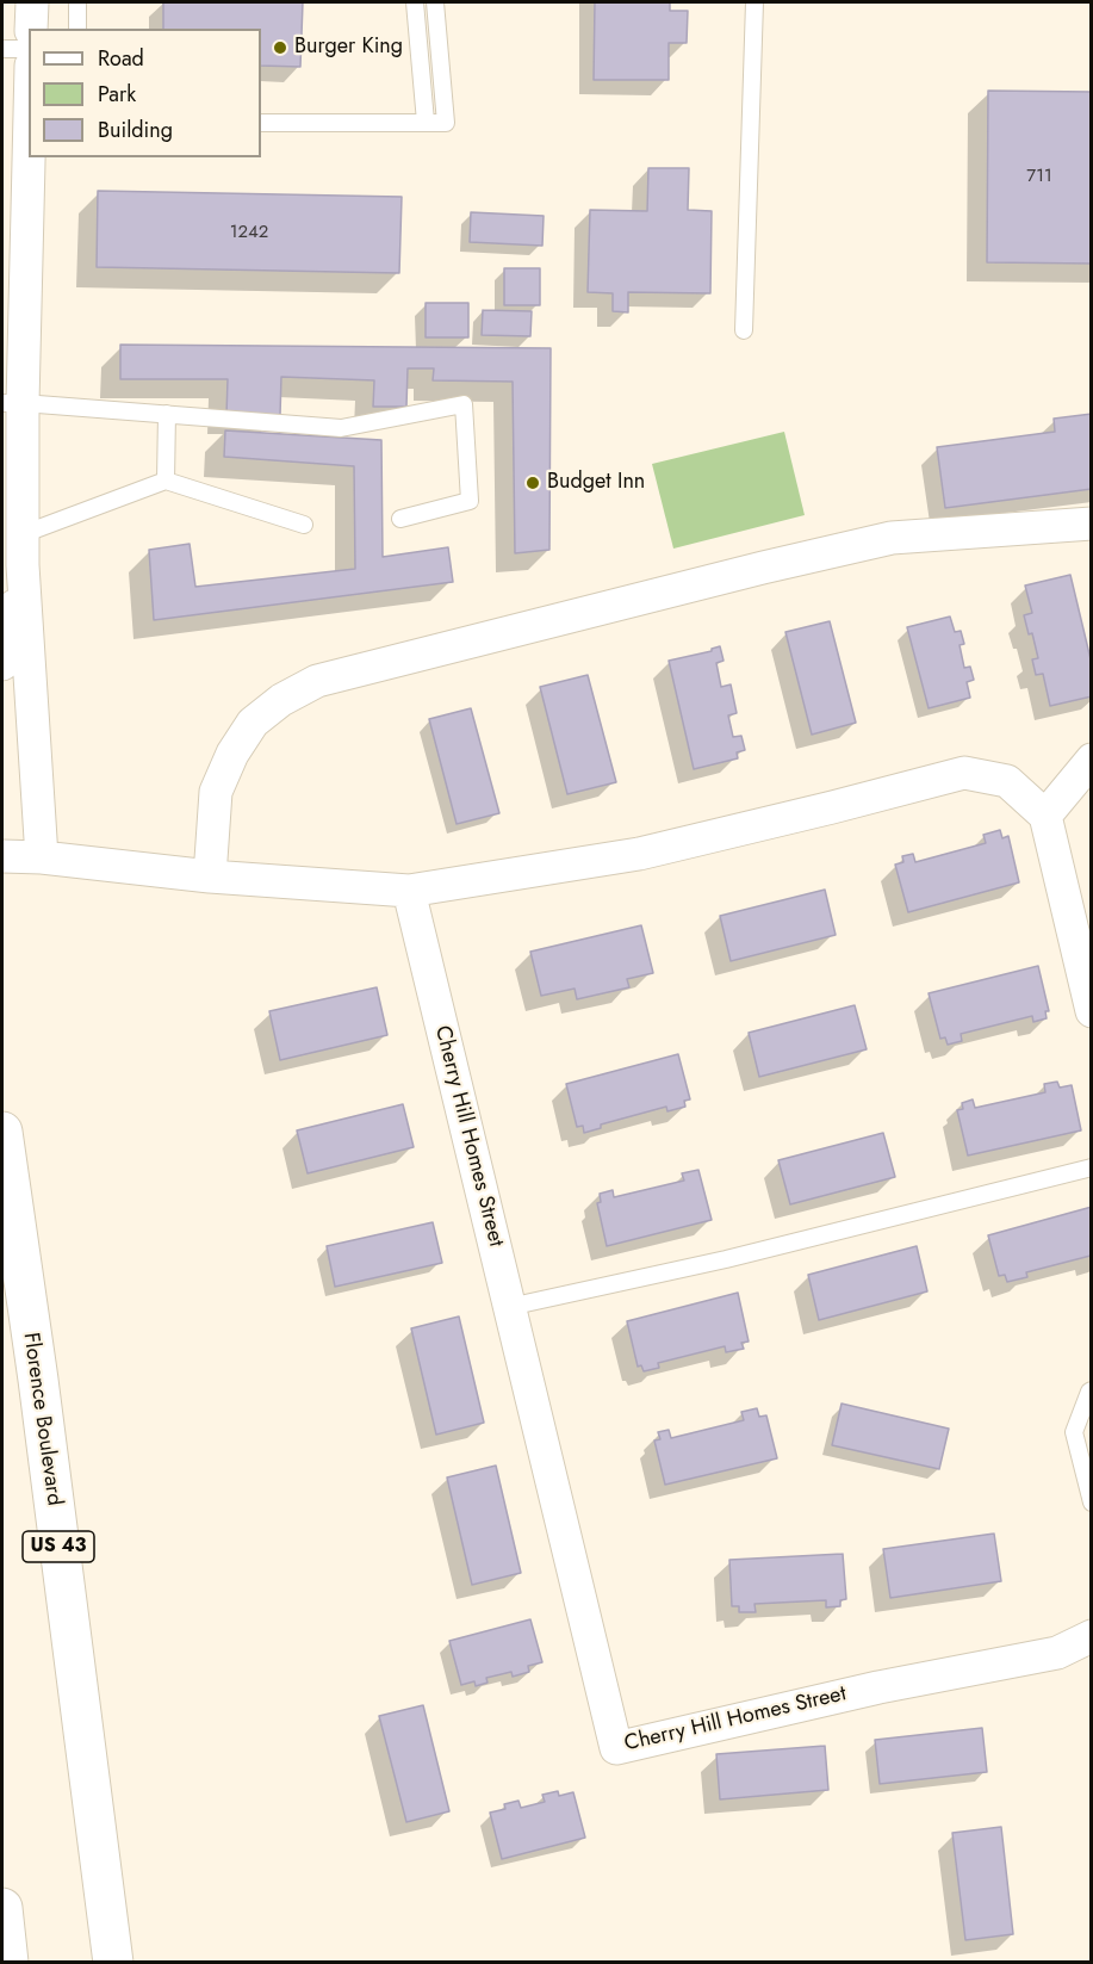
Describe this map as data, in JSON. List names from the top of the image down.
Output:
{
  "streets": {
    "highway": ["Florence Boulevard", "US 43"],
    "street": ["Cherry Hill Homes Street"]
  },
  "places": ["Burger King", "Budget Inn"],
  "house_numbers": ["711", "1242"],
  "legend": ["Road", "Park", "Building"]
}
